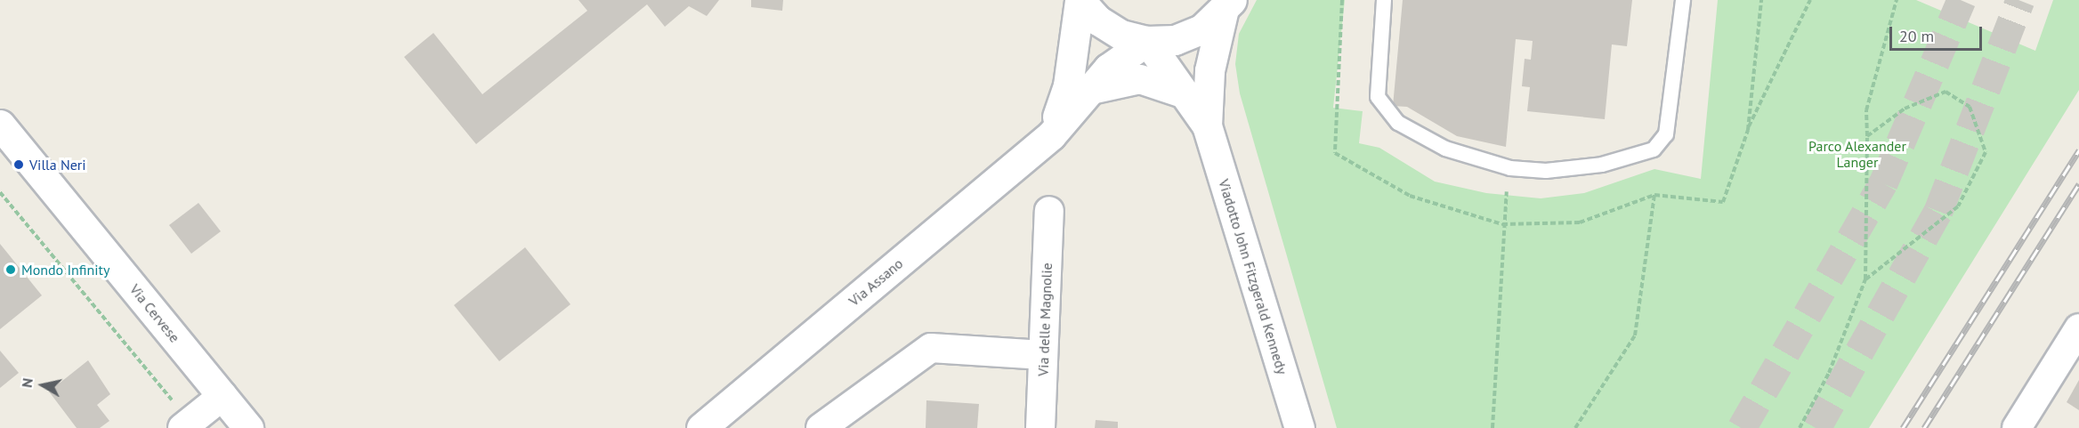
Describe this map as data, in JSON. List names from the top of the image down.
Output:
{
  "streets": {
    "street": [
      "Viadotto John Fitzgerald Kennedy",
      "Via Assano",
      "Via Cervese",
      "Via delle Magnolie"
    ]
  },
  "crossings": [
    ["Viadotto John Fitzgerald Kennedy", "Via Assano"]
  ],
  "parks": ["Parco Alexander Langer"],
  "places": ["Villa Neri", "Mondo Infinity"],
  "scale_bar": "20 m",
  "north": "left"
}
